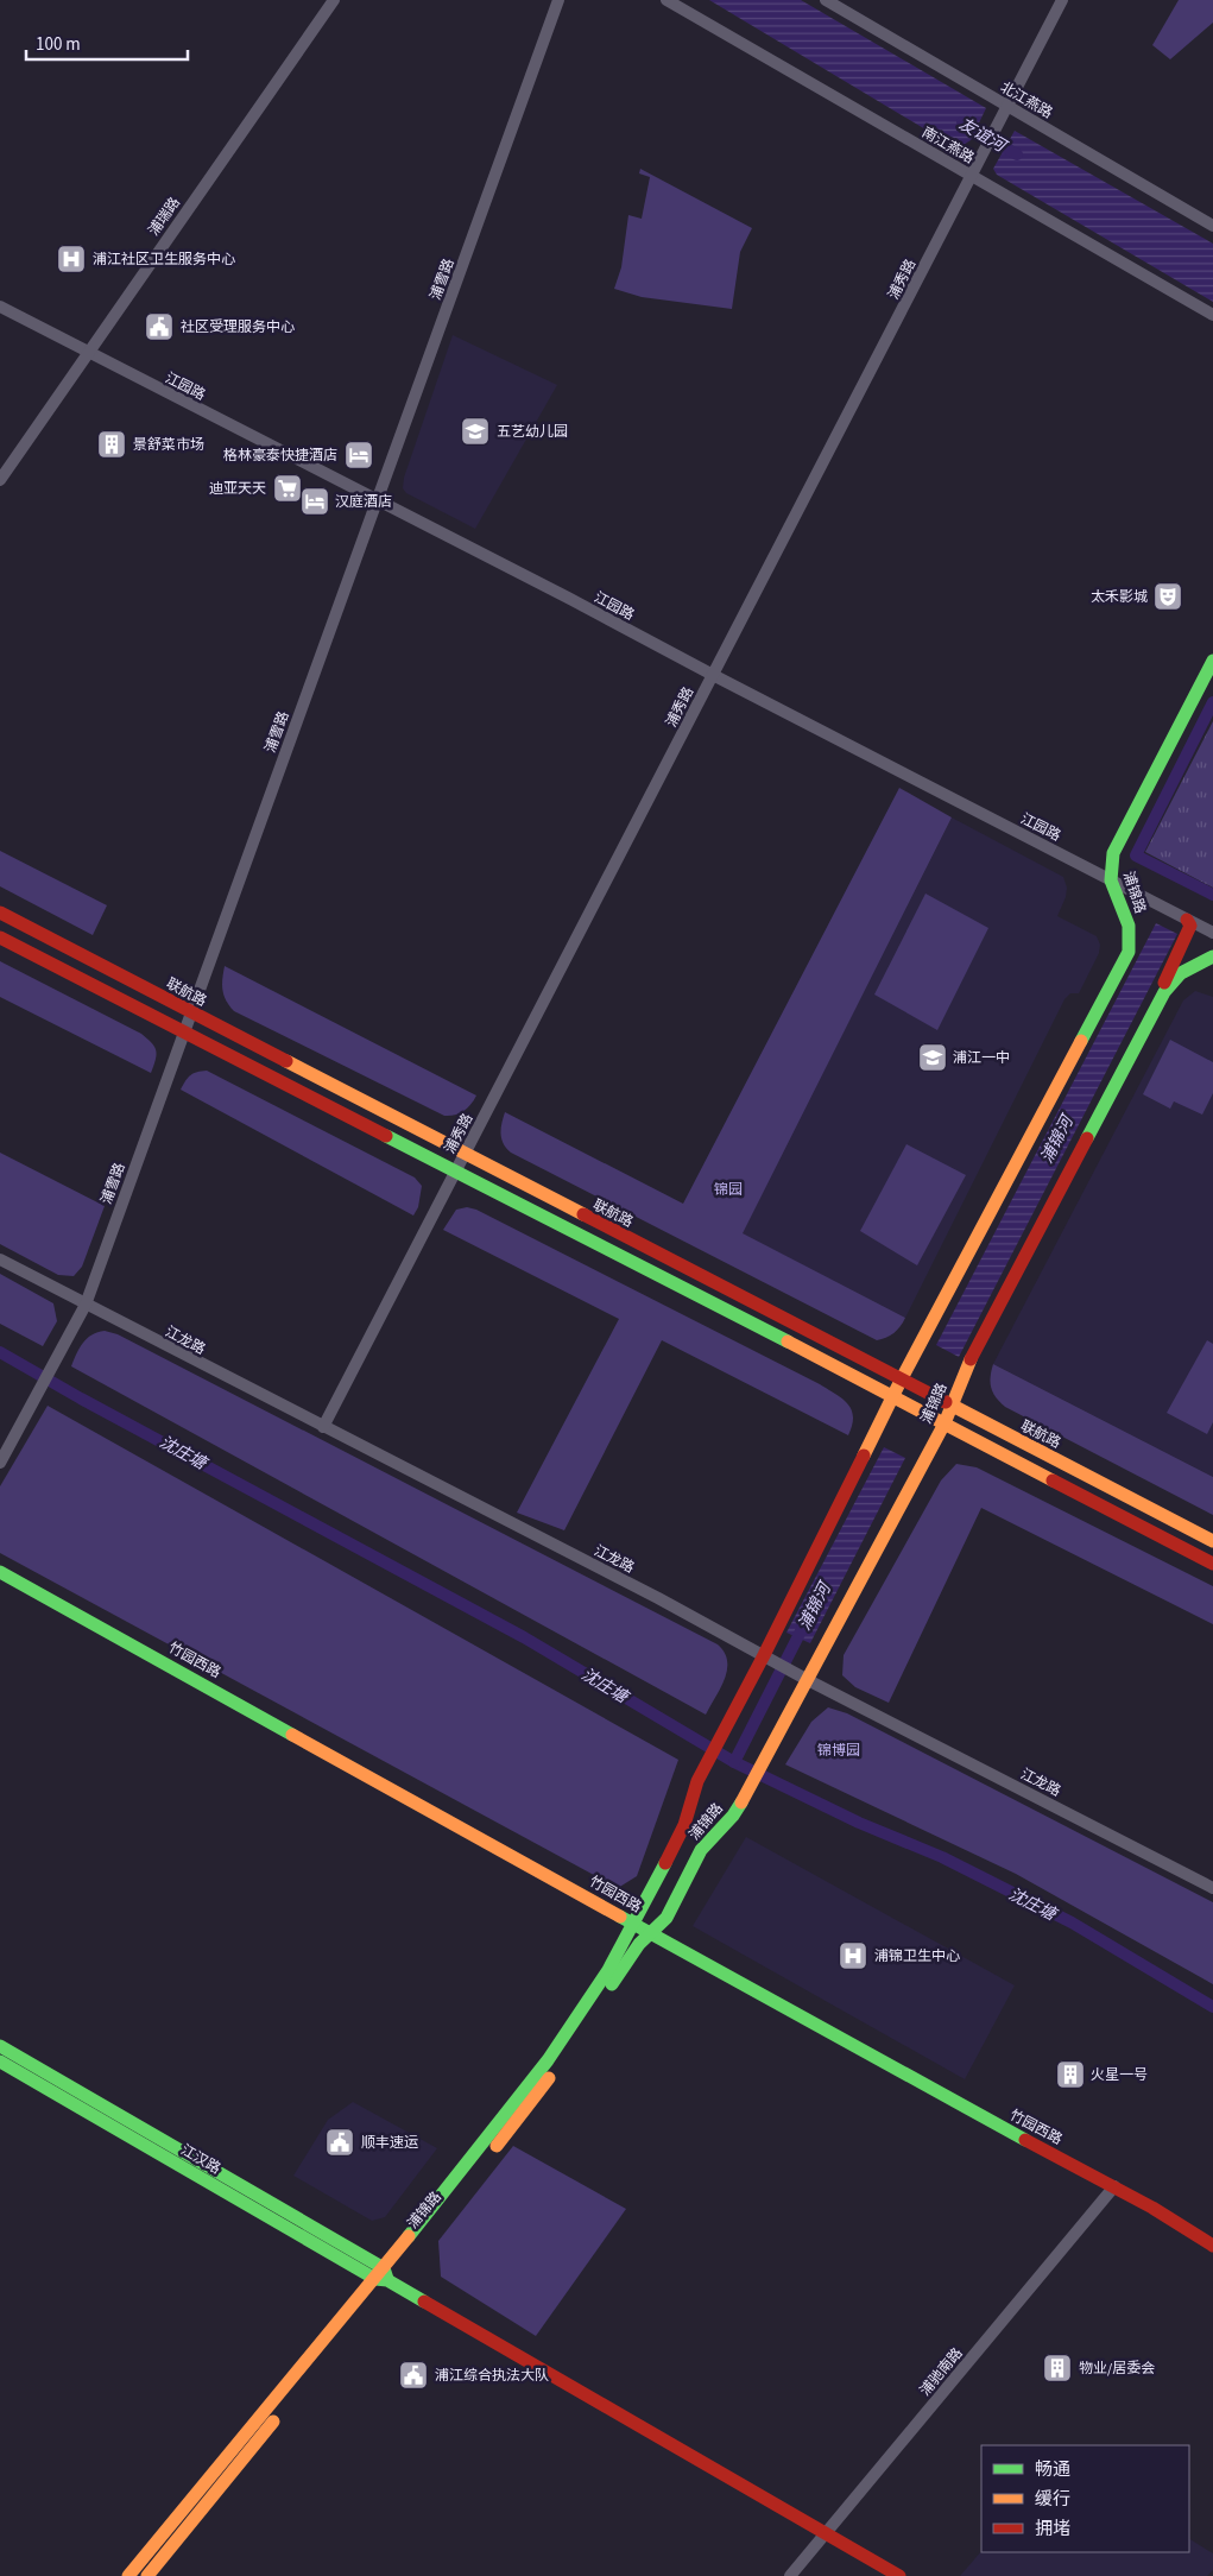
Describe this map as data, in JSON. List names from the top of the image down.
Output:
{
  "streets": {
    "street": [
      "北江燕路",
      "南江燕路",
      "浦瑞路",
      "浦雪路",
      "浦秀路",
      "江园路",
      "浦锦路",
      "联航路",
      "江龙路",
      "竹园西路",
      "江汉路",
      "浦驰南路"
    ]
  },
  "crossings": [
    ["北江燕路", "浦秀路"],
    ["南江燕路", "浦秀路"],
    ["浦瑞路", "江园路"],
    ["浦雪路", "江园路"],
    ["浦雪路", "联航路"],
    ["浦雪路", "江龙路"],
    ["浦秀路", "江园路"],
    ["浦秀路", "联航路"],
    ["浦秀路", "江龙路"],
    ["江园路", "浦锦路"],
    ["浦锦路", "联航路"],
    ["浦锦路", "江龙路"],
    ["浦锦路", "竹园西路"],
    ["浦锦路", "江汉路"],
    ["竹园西路", "浦驰南路"]
  ],
  "water": ["友谊河", "浦锦河", "沈庄塘"],
  "parks": ["锦园", "锦博园"],
  "places": {
    "hospital": ["浦江社区卫生服务中心", "浦锦卫生中心"],
    "public building": ["社区受理服务中心", "顺丰速运", "浦江综合执法大队"],
    "school or university": ["五艺幼儿园", "浦江一中"],
    "building": ["景舒菜市场", "火星一号", "物业/居委会"],
    "hotel": ["格林豪泰快捷酒店", "汉庭酒店"],
    "supermarket": ["迪亚天天"],
    "theatre": ["太禾影城"]
  },
  "legend": ["畅通", "缓行", "拥堵"],
  "scale_bar": "100 m"
}
